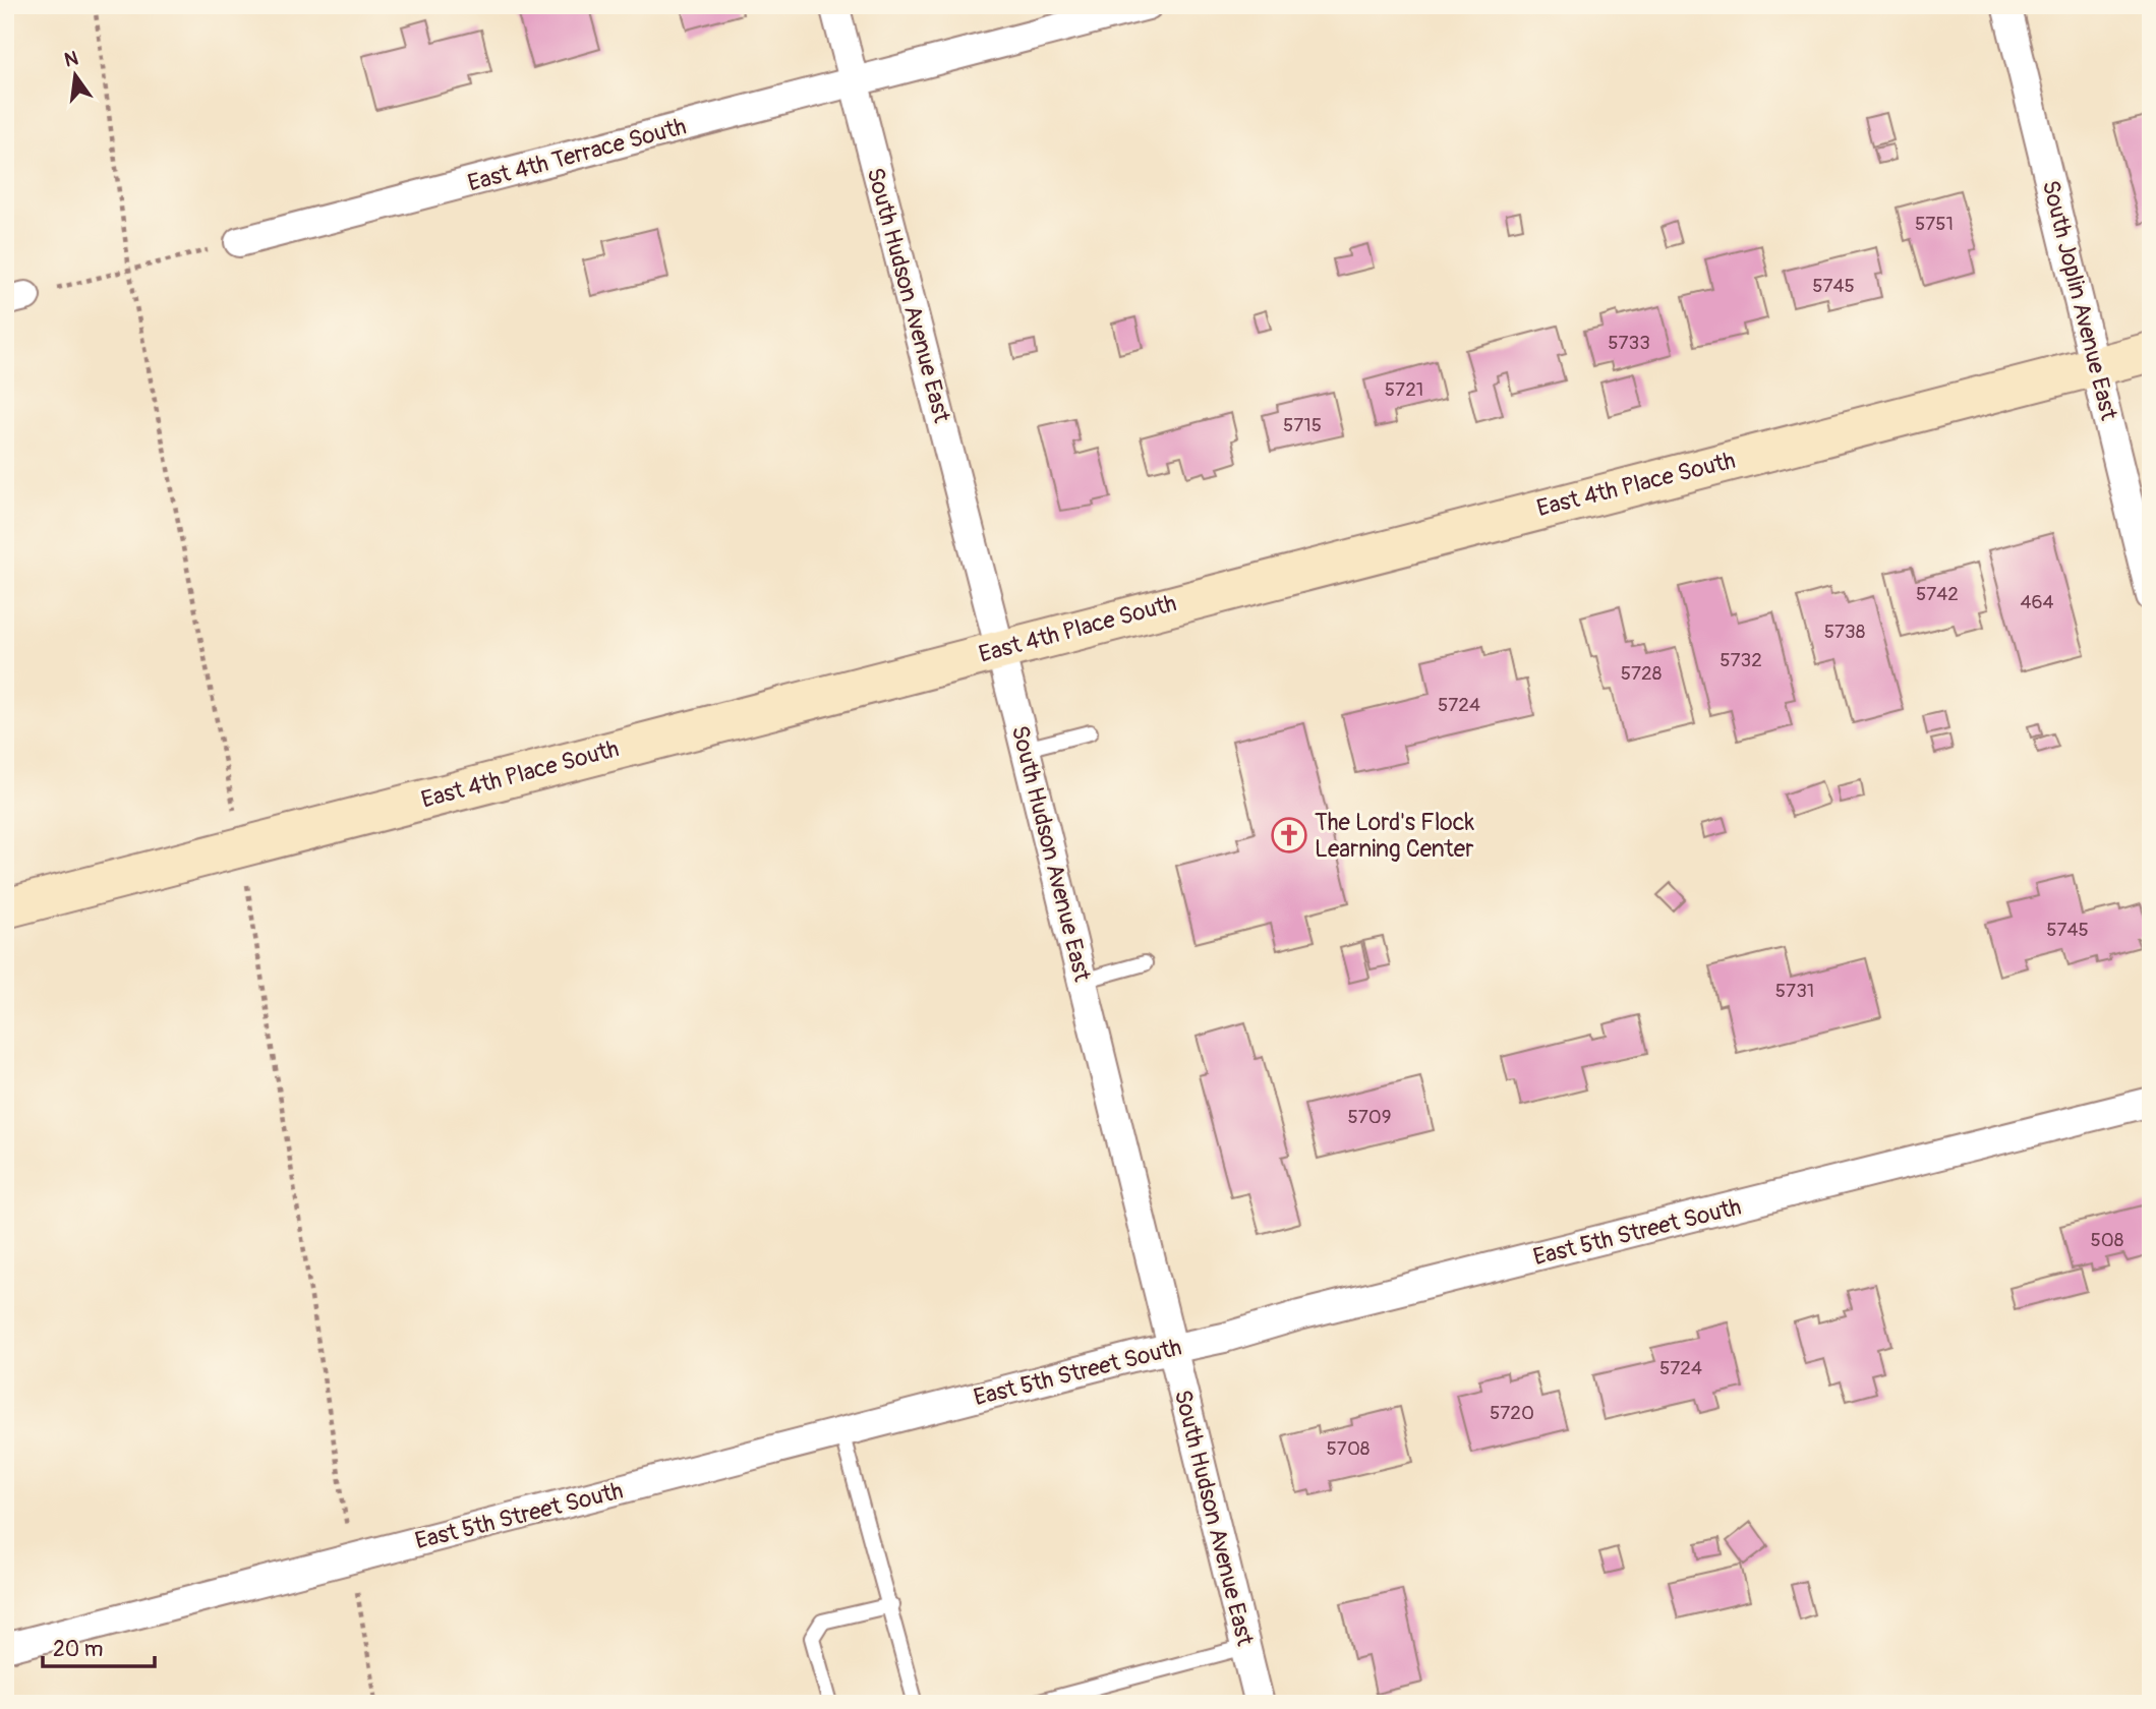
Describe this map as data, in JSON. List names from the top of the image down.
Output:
{
  "streets": {
    "street": [
      "East 4th Terrace South",
      "South Hudson Avenue East",
      "South Joplin Avenue East",
      "East 4th Place South",
      "East 5th Street South"
    ]
  },
  "crossings": [
    ["East 4th Terrace South", "South Hudson Avenue East"],
    ["South Hudson Avenue East", "East 4th Place South"],
    ["South Hudson Avenue East", "East 5th Street South"],
    ["South Joplin Avenue East", "East 4th Place South"]
  ],
  "places": {
    "church": ["The Lord's Flock Learning Center"]
  },
  "house_numbers": [
    "5751",
    "5745",
    "5733",
    "5721",
    "5715",
    "5742",
    "464",
    "5738",
    "5732",
    "5728",
    "5724",
    "5745",
    "5731",
    "5709",
    "508",
    "5724",
    "5720",
    "5708"
  ],
  "scale_bar": "20 m",
  "north": "top"
}
